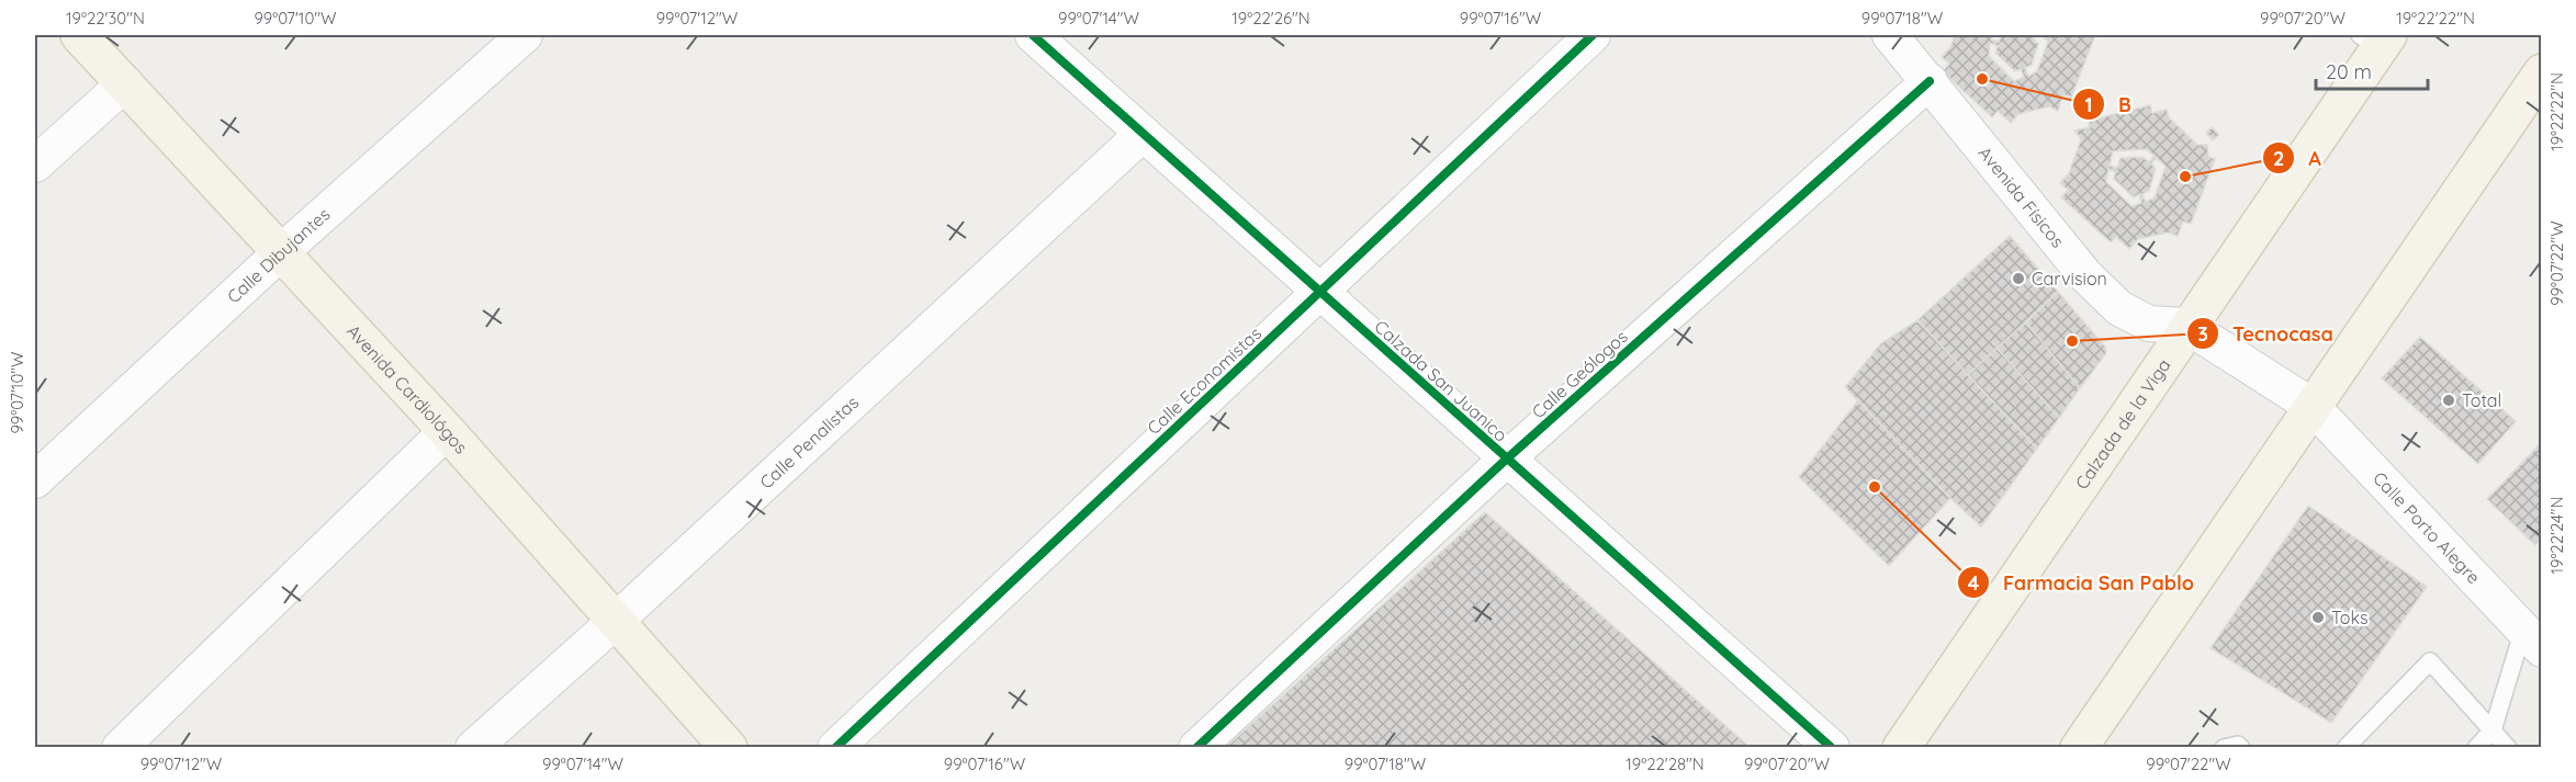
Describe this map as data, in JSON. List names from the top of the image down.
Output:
{
  "streets": {
    "main road": ["Avenida Cardiológos", "Calzada de la Viga"],
    "street": [
      "Avenida Físicos",
      "Calle Dibujantes",
      "Calle Geólogos",
      "Calle Economistas",
      "Calzada San Juanico",
      "Calle Penalistas",
      "Calle Porto Alegre"
    ]
  },
  "crossings": [
    ["Avenida Físicos", "Calle Geólogos"],
    ["Avenida Físicos", "Calzada de la Viga"],
    ["Avenida Físicos", "Calle Porto Alegre"],
    ["Calle Dibujantes", "Avenida Cardiológos"],
    ["Calle Geólogos", "Calzada San Juanico"],
    ["Calle Economistas", "Calzada San Juanico"],
    ["Calzada San Juanico", "Calle Penalistas"],
    ["Avenida Cardiológos", "Calle Penalistas"]
  ],
  "places": [
    "B",
    "A",
    "Carvision",
    "Tecnocasa",
    "Total",
    "Farmacia San Pablo",
    "Toks"
  ],
  "scale_bar": "20 m",
  "coordinates": [
    "19°22'30\"N",
    "99°07'10\"W",
    "99°07'12\"W",
    "99°07'14\"W",
    "19°22'26\"N",
    "99°07'16\"W",
    "99°07'18\"W",
    "99°07'20\"W",
    "19°22'22\"N",
    "99°07'22\"W",
    "19°22'24\"N",
    "19°22'28\"N"
  ]
}
